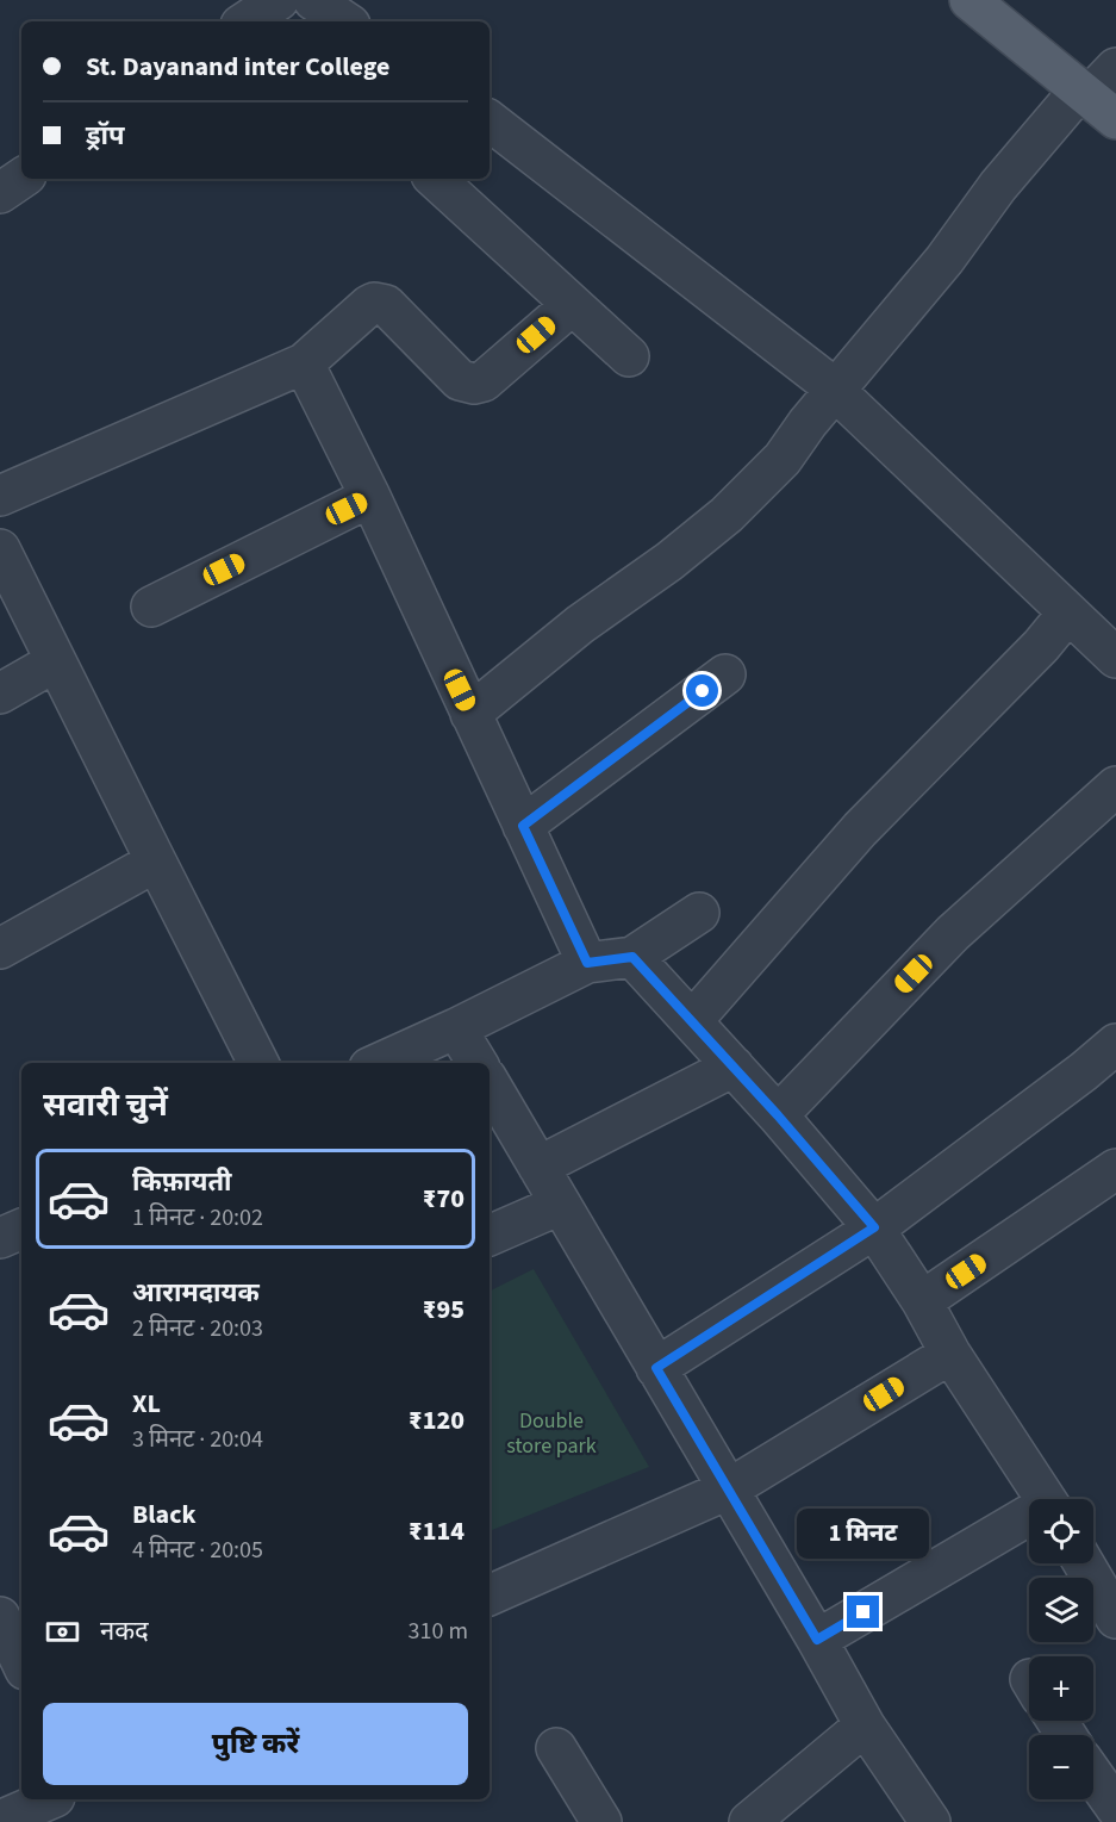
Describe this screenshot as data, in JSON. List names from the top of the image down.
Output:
{
  "parks": ["Double store park"],
  "page": {
    "banner": ["St. Dayanand inter College", "ड्रॉप"],
    "heading": "सवारी चुनें",
    "list": [
      {
        "name": "किफ़ायती",
        "note": "1 मिनट · 20:02",
        "value": "₹70"
      },
      {
        "name": "आरामदायक",
        "note": "2 मिनट · 20:03",
        "value": "₹95"
      },
      {
        "name": "XL",
        "note": "3 मिनट · 20:04",
        "value": "₹120"
      },
      {
        "name": "Black",
        "note": "4 मिनट · 20:05",
        "value": "₹114"
      }
    ],
    "map_buttons": ["+", "−"],
    "bubble": "1 मिनट",
    "pay": ["नकद", "310 m"],
    "buttons": "पुष्टि करें"
  }
}
